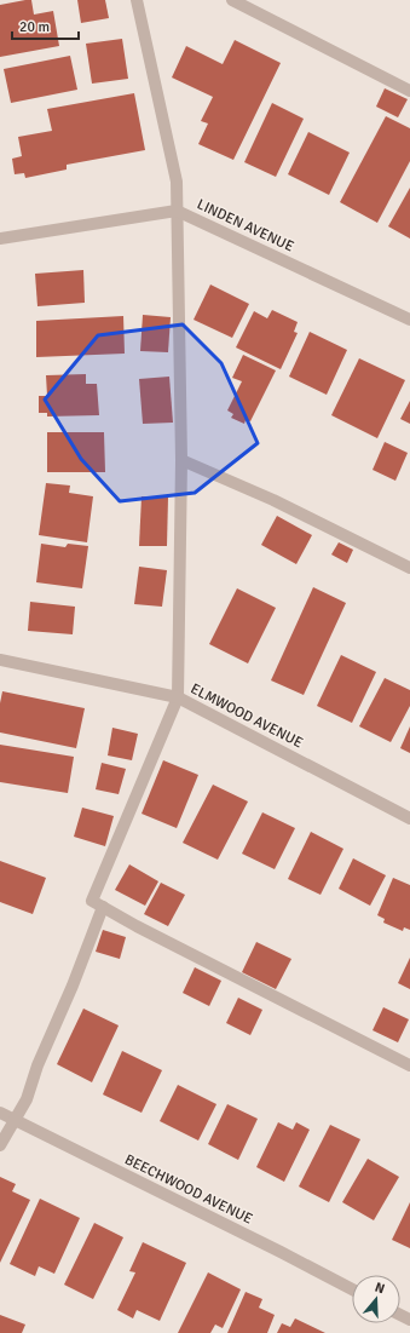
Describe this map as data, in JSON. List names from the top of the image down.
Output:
{
  "streets": {
    "street": ["LINDEN AVENUE", "ELMWOOD AVENUE", "BEECHWOOD AVENUE"]
  },
  "scale_bar": "20 m",
  "north": "top"
}
